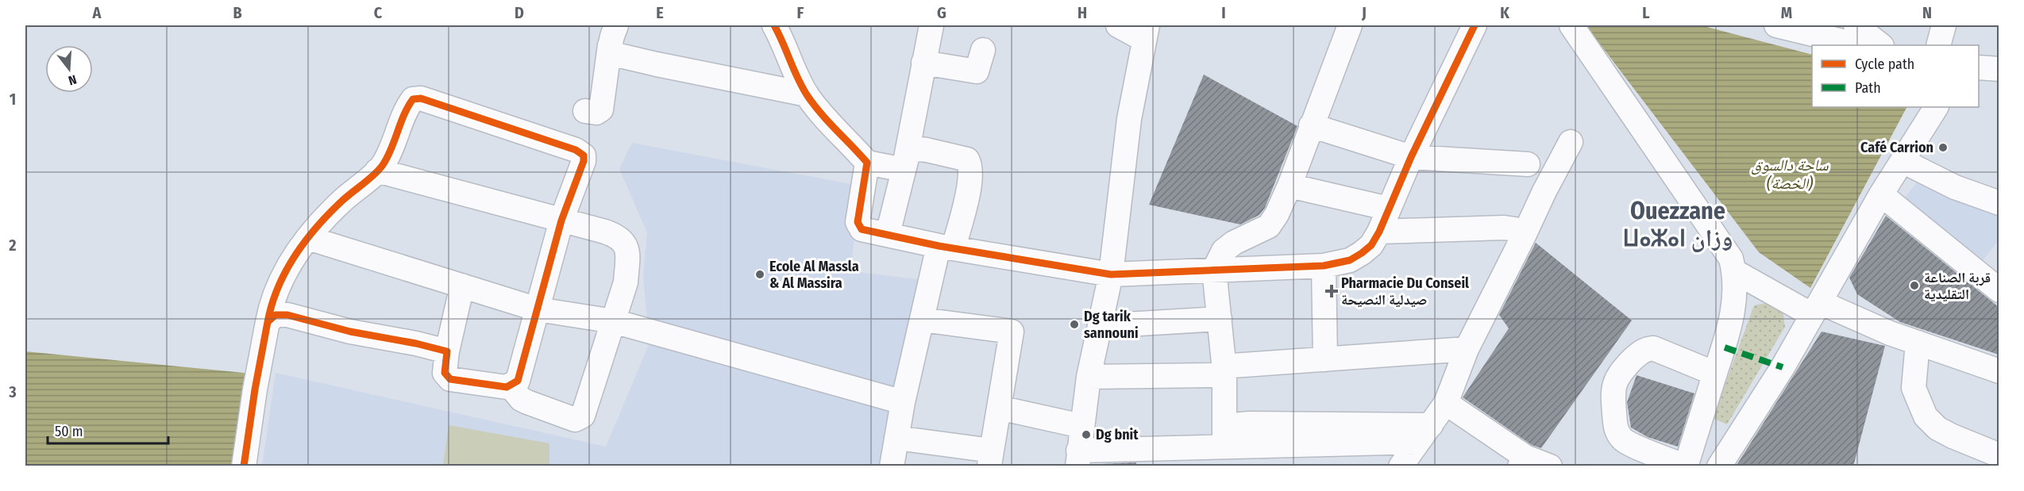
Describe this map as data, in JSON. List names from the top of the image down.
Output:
{
  "districts": ["Ouezzane ⵡⴰⵣⴰⵏ وزان"],
  "water": ["ساحة دالسوق (الخصة)"],
  "places": {
    "other": [
      "Café Carrion",
      "Ecole Al Massla & Al Massira",
      "قربة الصناعة التقليدية",
      "Dg tarik sannouni",
      "Dg bnit"
    ],
    "health": ["Pharmacie Du Conseil صيدلية النصيحة"]
  },
  "legend": ["Cycle path", "Path"],
  "scale_bar": "50 m",
  "north": "bottom",
  "grid": {
    "columns": [
      "A",
      "B",
      "C",
      "D",
      "E",
      "F",
      "G",
      "H",
      "I",
      "J",
      "K",
      "L",
      "M",
      "N"
    ],
    "rows": ["1", "2", "3"]
  }
}
